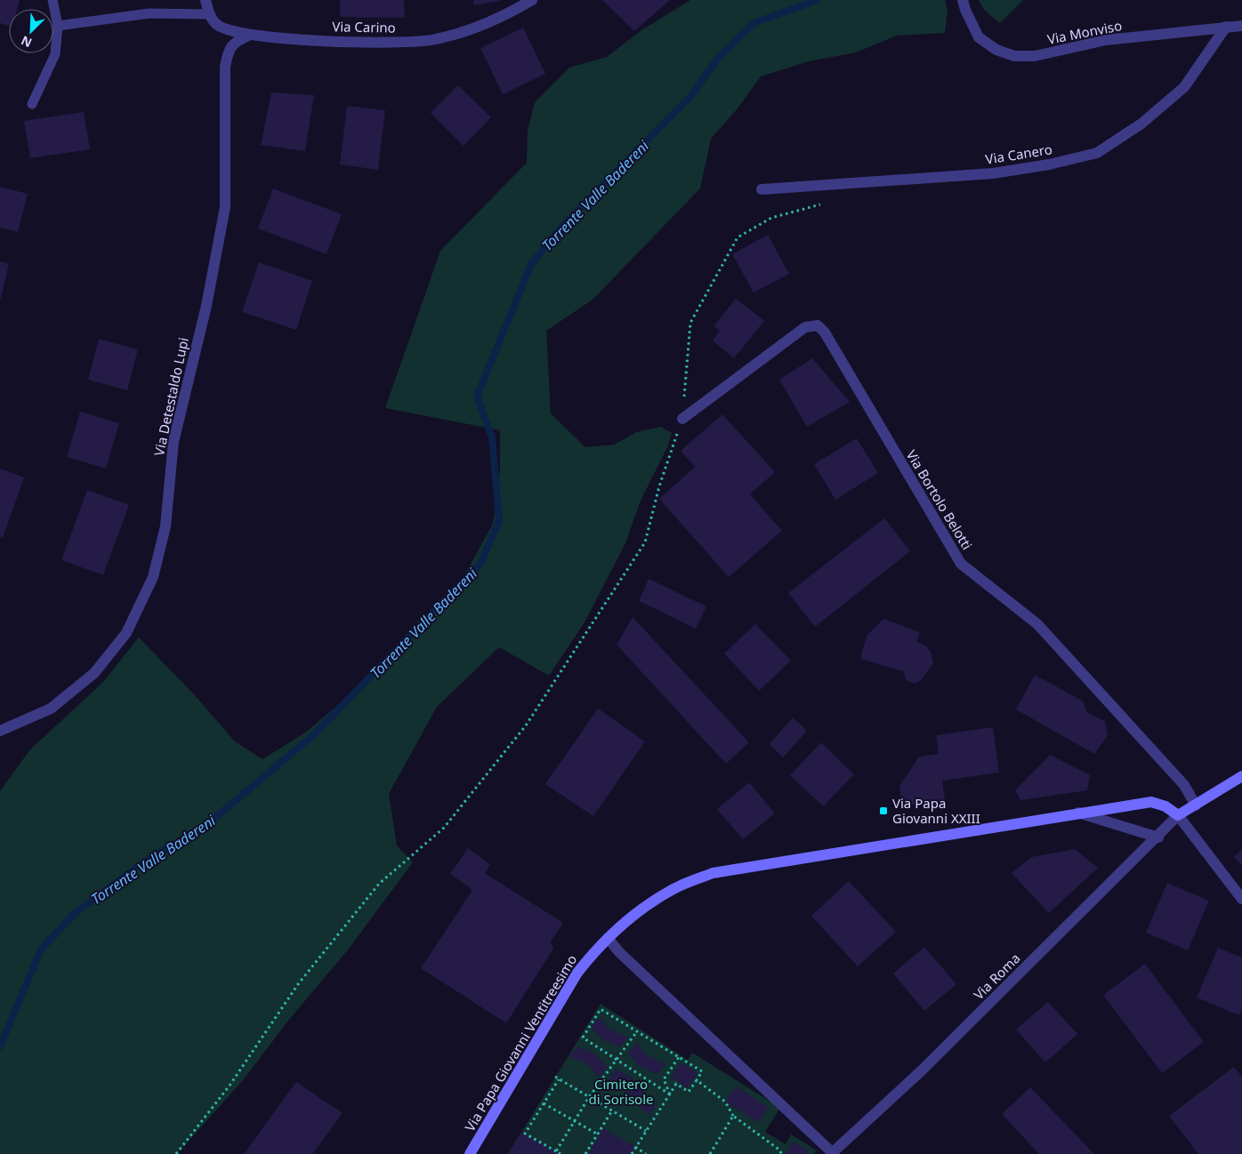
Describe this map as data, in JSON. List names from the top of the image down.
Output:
{
  "streets": {
    "street": [
      "Via Carino",
      "Via Monviso",
      "Via Canero",
      "Via Detestaldo Lupi",
      "Via Bortolo Belotti",
      "Via Roma",
      "Via Papa Giovanni Ventitreesimo"
    ]
  },
  "crossings": [
    ["Via Carino", "Via Detestaldo Lupi"],
    ["Via Monviso", "Via Canero"],
    ["Via Roma", "Via Papa Giovanni Ventitreesimo"]
  ],
  "water": ["Torrente Valle Badereni"],
  "parks": ["Cimitero di Sorisole"],
  "places": {
    "transit": ["Via Papa Giovanni XXIII"]
  },
  "north": "bottom left"
}
